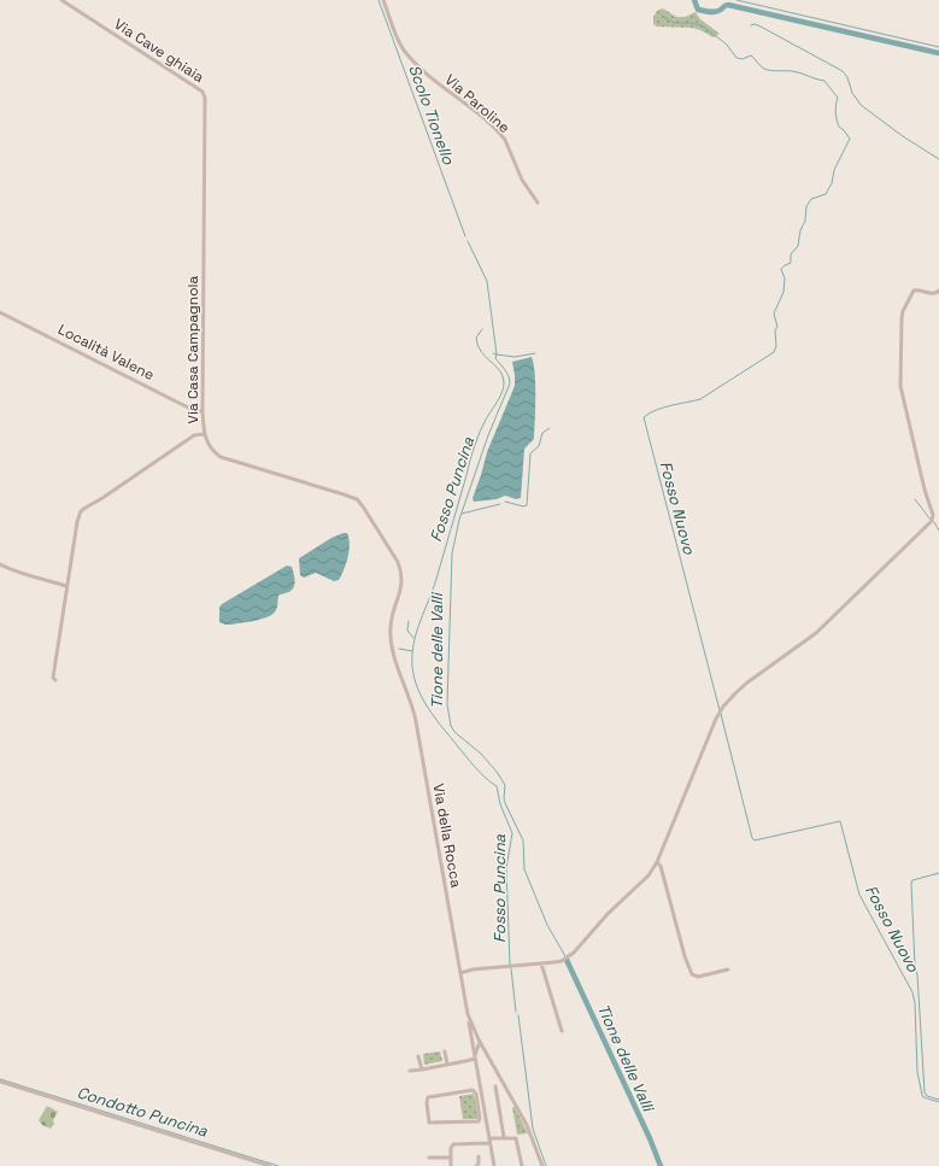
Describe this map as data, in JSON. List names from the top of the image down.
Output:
{
  "streets": {
    "street": [
      "Via Cave ghiaia",
      "Via Paroline",
      "Via Casa Campagnola",
      "Località Valene",
      "Via della Rocca"
    ]
  },
  "crossings": [
    ["Via Cave ghiaia", "Via Casa Campagnola"],
    ["Via Casa Campagnola", "Località Valene"],
    ["Via Casa Campagnola", "Via della Rocca"]
  ],
  "water": [
    "Scolo Tionello",
    "Fosso Puncina",
    "Fosso Nuovo",
    "Tione delle Valli",
    "Condotto Puncina"
  ]
}
